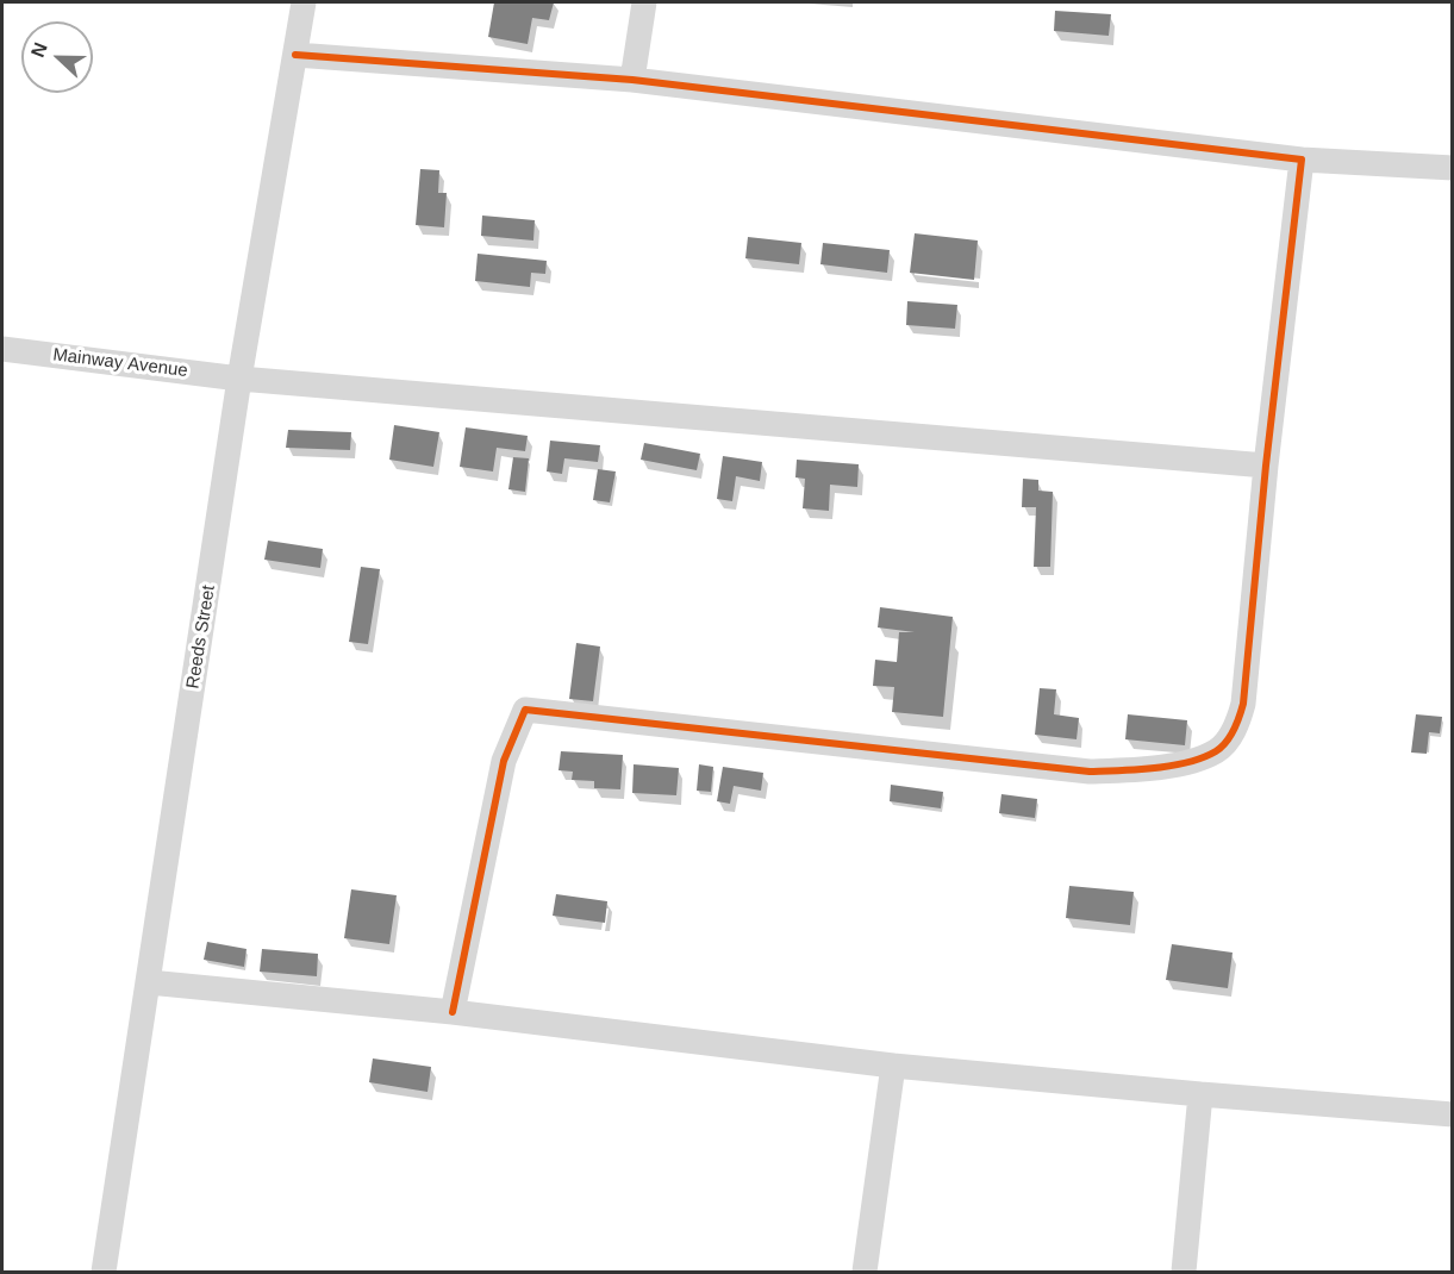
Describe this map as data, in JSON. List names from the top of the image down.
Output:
{
  "streets": {
    "street": ["Mainway Avenue", "Reeds Street"]
  },
  "crossings": [
    ["Mainway Avenue", "Reeds Street"]
  ],
  "north": "left"
}
